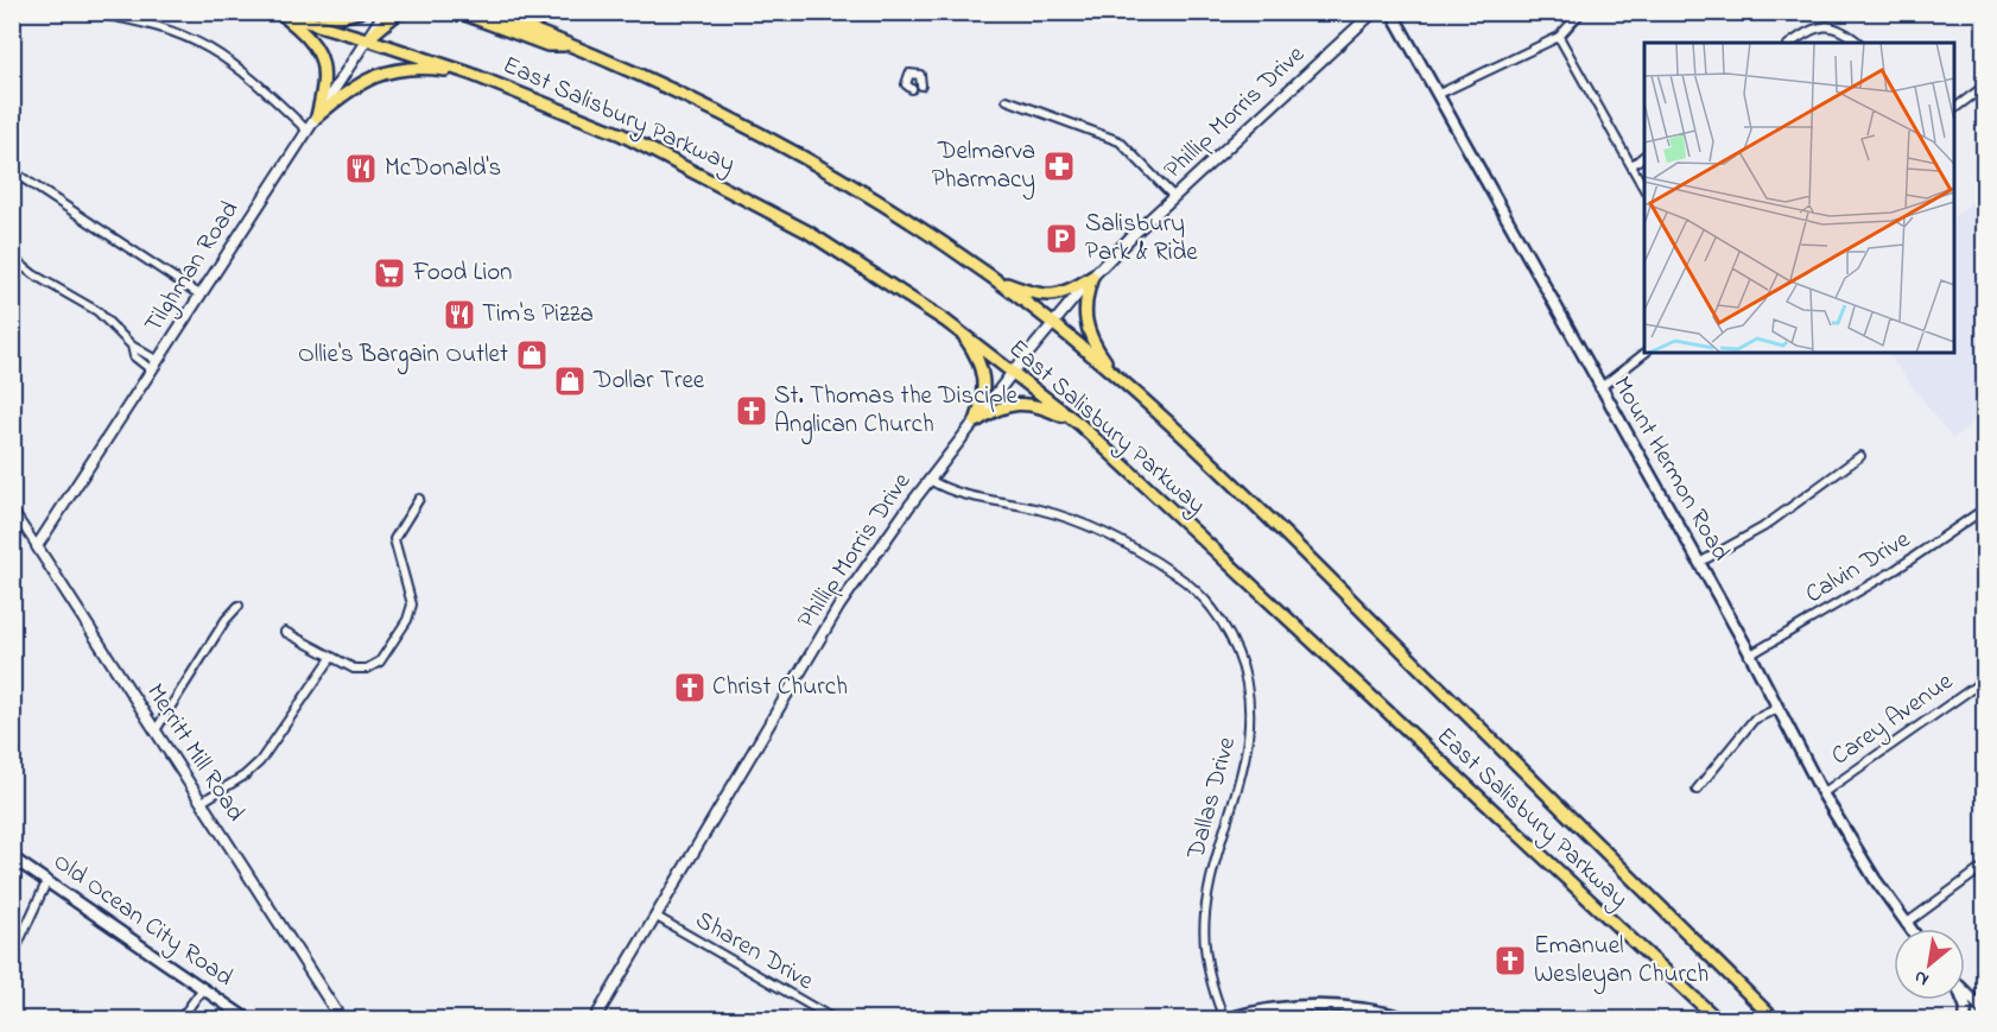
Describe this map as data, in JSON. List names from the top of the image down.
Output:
{
  "streets": {
    "main road": ["East Salisbury Parkway", "Mount Hermon Road", "Old Ocean City Road"],
    "street": [
      "Phillip Morris Drive",
      "Tilghman Road",
      "Calvin Drive",
      "Carey Avenue",
      "Merritt Mill Road",
      "Dallas Drive",
      "Sharen Drive"
    ]
  },
  "crossings": [
    ["Phillip Morris Drive", "East Salisbury Parkway"],
    ["Phillip Morris Drive", "Dallas Drive"],
    ["Phillip Morris Drive", "Sharen Drive"],
    ["East Salisbury Parkway", "Tilghman Road"],
    ["Tilghman Road", "Merritt Mill Road"],
    ["Mount Hermon Road", "Calvin Drive"],
    ["Mount Hermon Road", "Carey Avenue"]
  ],
  "places": {
    "pharmacy": ["Delmarva Pharmacy"],
    "restaurant": ["McDonald's", "Tim's Pizza"],
    "parking": ["Salisbury Park & Ride"],
    "supermarket": ["Food Lion"],
    "shop": ["Ollie's Bargain Outlet", "Dollar Tree"],
    "church": ["St. Thomas the Disciple Anglican Church", "Christ Church", "Emanuel Wesleyan Church"]
  },
  "north": "bottom left"
}
